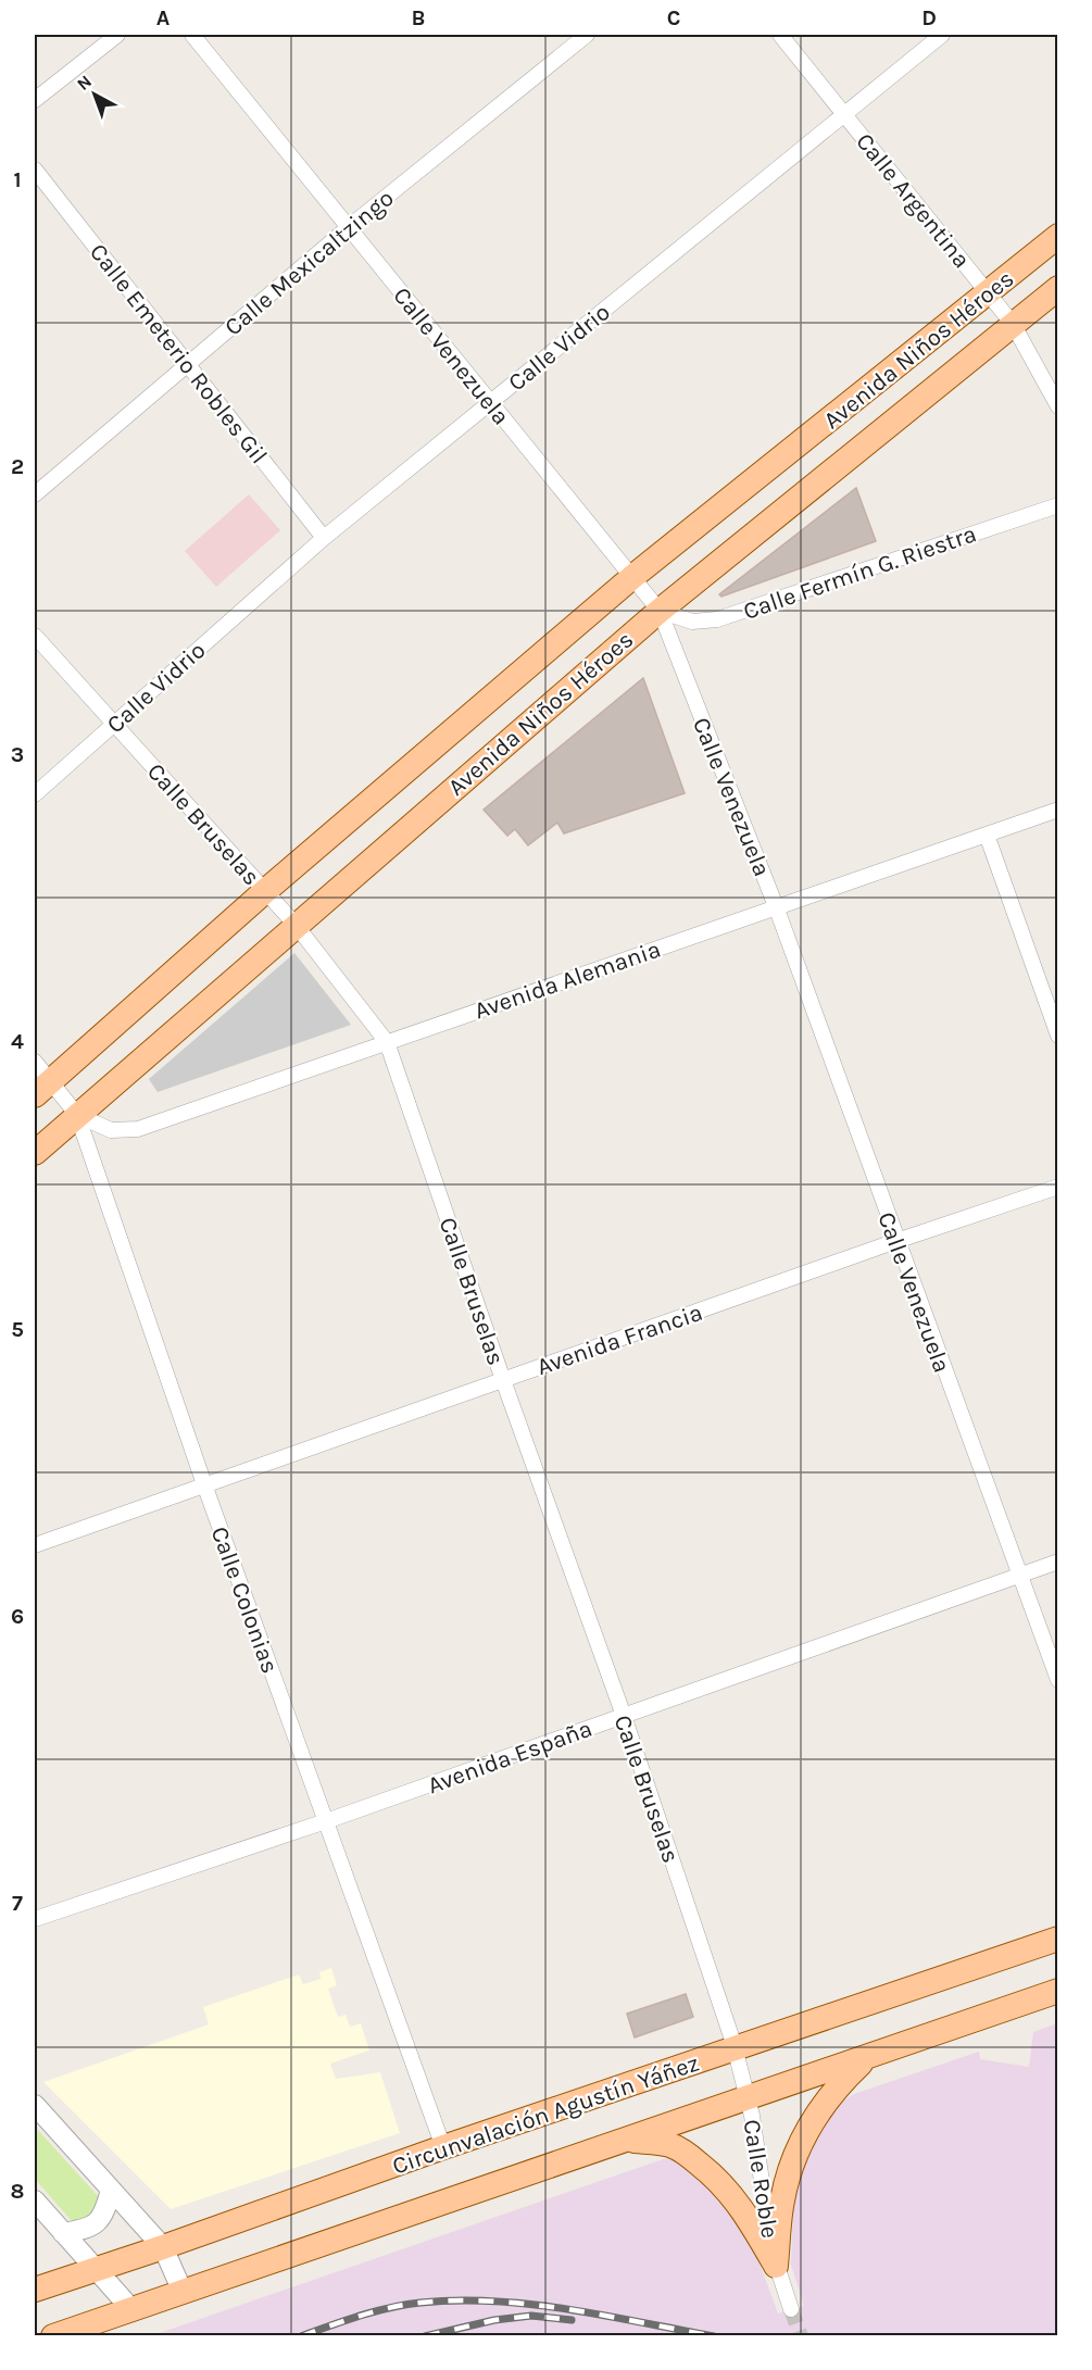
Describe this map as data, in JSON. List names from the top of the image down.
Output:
{
  "streets": {
    "main road": ["Avenida Niños Héroes", "Circunvalación Agustín Yáñez"],
    "street": [
      "Calle Argentina",
      "Calle Mexicaltzingo",
      "Calle Vidrio",
      "Calle Emeterio Robles Gil",
      "Calle Venezuela",
      "Calle Fermín G. Riestra",
      "Calle Bruselas",
      "Avenida Alemania",
      "Avenida Francia",
      "Calle Colonias",
      "Avenida España",
      "Calle Roble"
    ]
  },
  "crossings": [
    ["Calle Argentina", "Calle Vidrio"],
    ["Calle Argentina", "Avenida Niños Héroes"],
    ["Calle Mexicaltzingo", "Calle Emeterio Robles Gil"],
    ["Calle Mexicaltzingo", "Calle Venezuela"],
    ["Calle Vidrio", "Calle Emeterio Robles Gil"],
    ["Calle Vidrio", "Calle Venezuela"],
    ["Calle Vidrio", "Calle Bruselas"],
    ["Avenida Niños Héroes", "Calle Venezuela"],
    ["Avenida Niños Héroes", "Calle Fermín G. Riestra"],
    ["Avenida Niños Héroes", "Calle Bruselas"],
    ["Avenida Niños Héroes", "Avenida Alemania"],
    ["Avenida Niños Héroes", "Calle Colonias"],
    ["Calle Venezuela", "Calle Fermín G. Riestra"],
    ["Calle Venezuela", "Avenida Alemania"],
    ["Calle Venezuela", "Avenida Francia"],
    ["Calle Venezuela", "Avenida España"],
    ["Calle Bruselas", "Avenida Alemania"],
    ["Calle Bruselas", "Avenida Francia"],
    ["Calle Bruselas", "Avenida España"],
    ["Calle Bruselas", "Circunvalación Agustín Yáñez"],
    ["Calle Bruselas", "Calle Roble"],
    ["Avenida Alemania", "Calle Colonias"],
    ["Avenida Francia", "Calle Colonias"],
    ["Calle Colonias", "Avenida España"],
    ["Calle Colonias", "Circunvalación Agustín Yáñez"],
    ["Circunvalación Agustín Yáñez", "Calle Roble"]
  ],
  "north": "top left",
  "grid": {
    "columns": [
      "A",
      "B",
      "C",
      "D"
    ],
    "rows": [
      "1",
      "2",
      "3",
      "4",
      "5",
      "6",
      "7",
      "8"
    ]
  }
}
